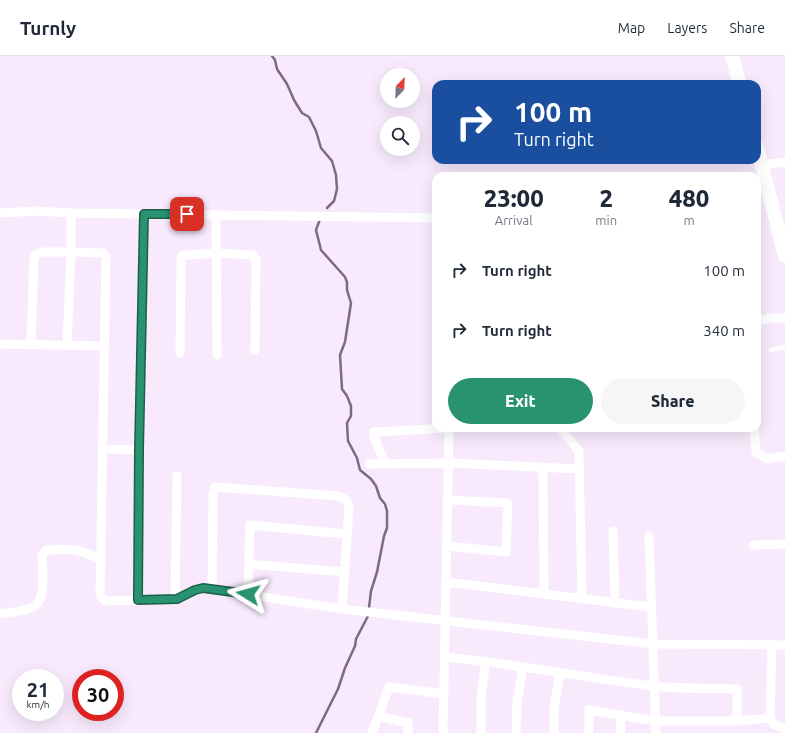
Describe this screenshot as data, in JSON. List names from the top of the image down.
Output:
{
  "north": "top right",
  "page": {
    "header": "Turnly",
    "nav": ["Map", "Layers", "Share"],
    "turn": ["100 m", "Turn right"],
    "eta": [
      "23:00",
      "Arrival",
      "2",
      "min",
      "480",
      "m"
    ],
    "list": [
      {
        "name": "Turn right",
        "value": "100 m"
      },
      {
        "name": "Turn right",
        "value": "340 m"
      }
    ],
    "buttons": ["Exit", "Share"],
    "speed": "21 km/h",
    "limit": "30"
  }
}
